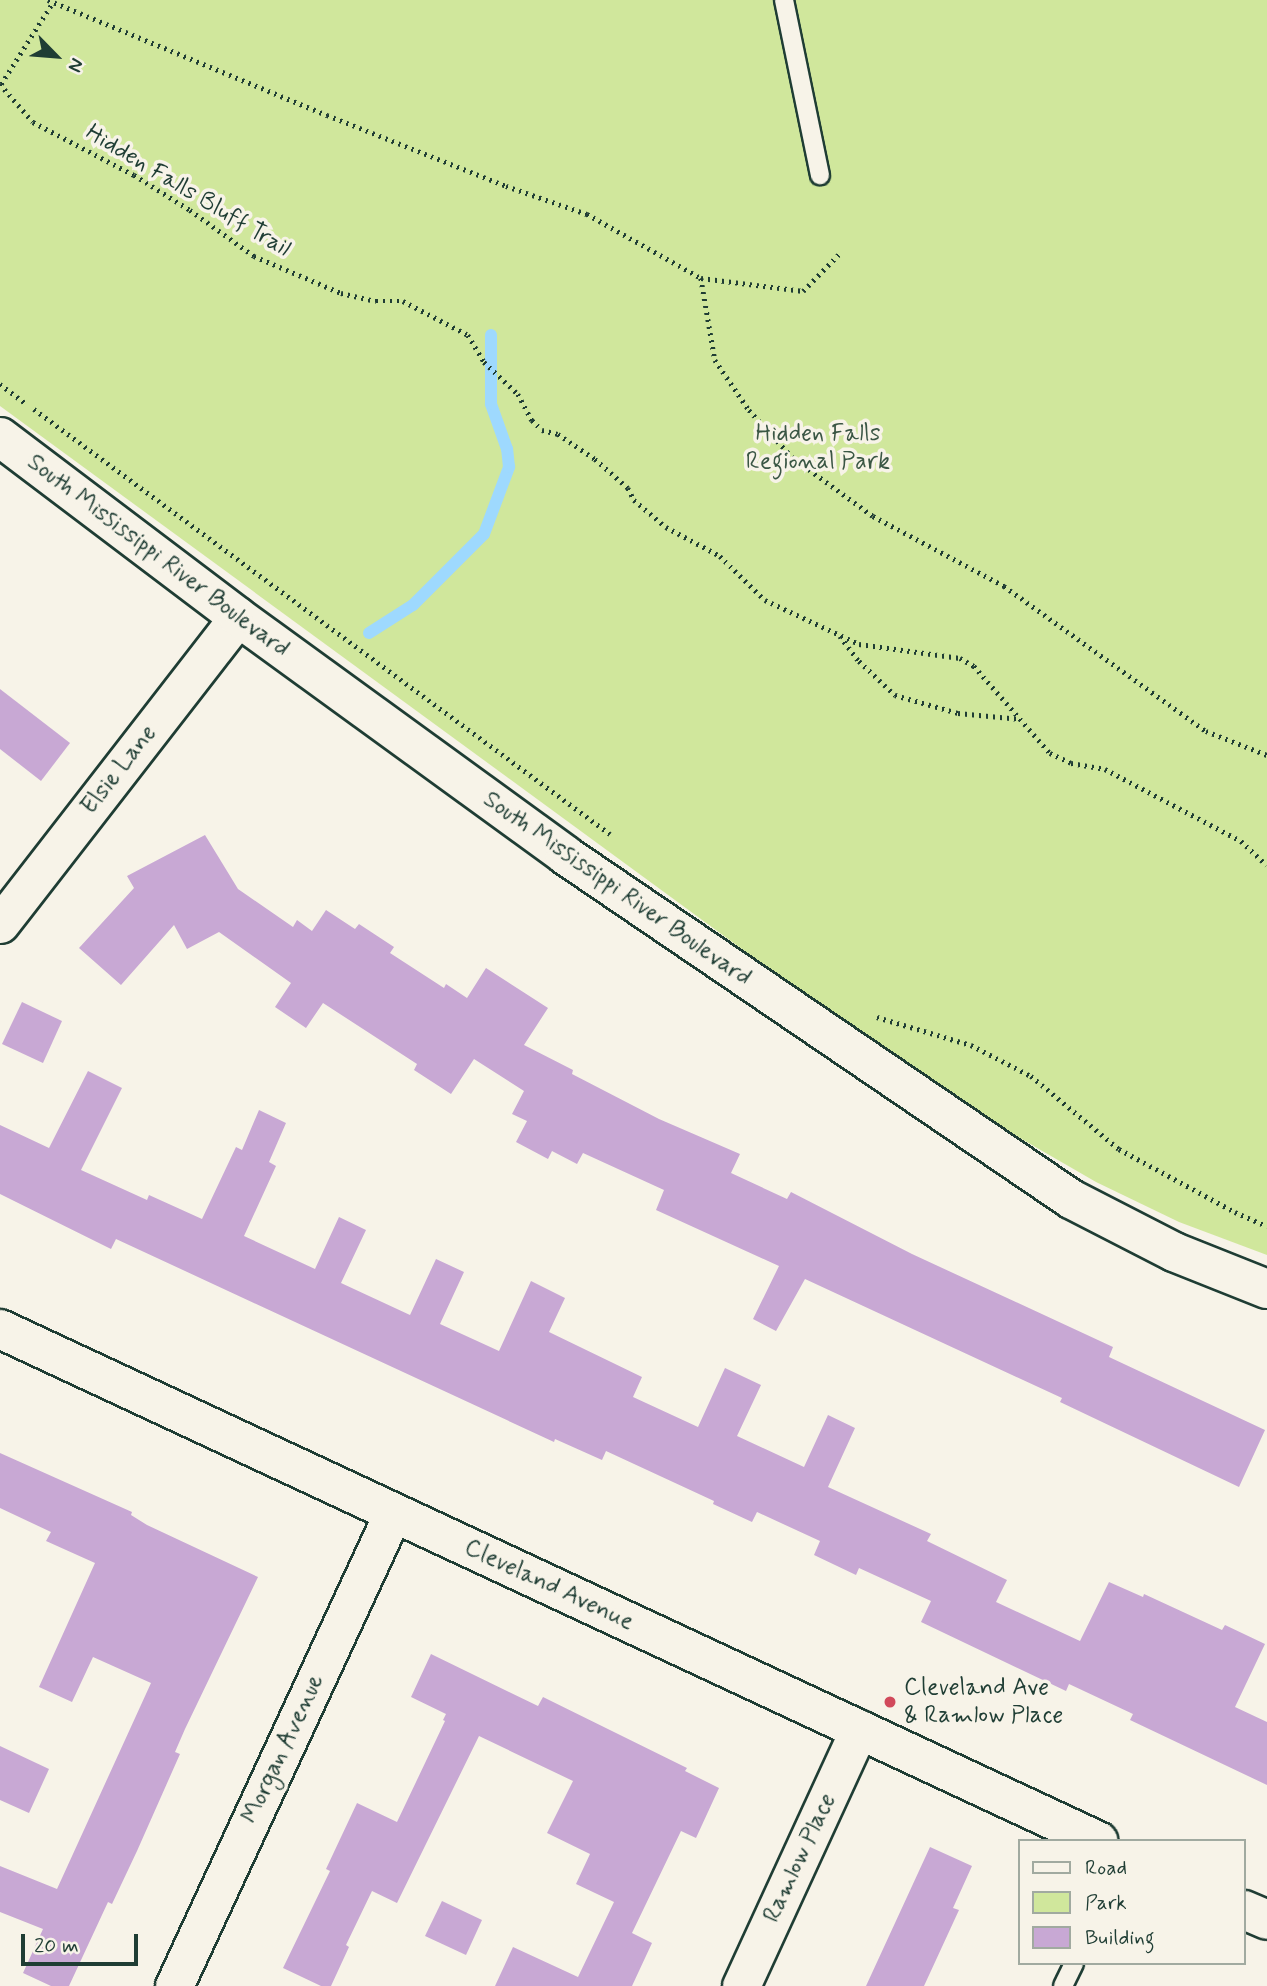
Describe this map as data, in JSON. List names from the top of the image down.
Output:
{
  "streets": {
    "street": [
      "South Mississippi River Boulevard",
      "Elsie Lane",
      "Cleveland Avenue",
      "Morgan Avenue",
      "Ramlow Place"
    ],
    "path": ["Hidden Falls Bluff Trail"]
  },
  "crossings": [
    ["South Mississippi River Boulevard", "Elsie Lane"],
    ["Cleveland Avenue", "Morgan Avenue"],
    ["Cleveland Avenue", "Ramlow Place"]
  ],
  "parks": ["Hidden Falls Regional Park"],
  "places": ["Cleveland Ave & Ramlow Place"],
  "legend": ["Road", "Park", "Building"],
  "scale_bar": "20 m",
  "north": "bottom right"
}
